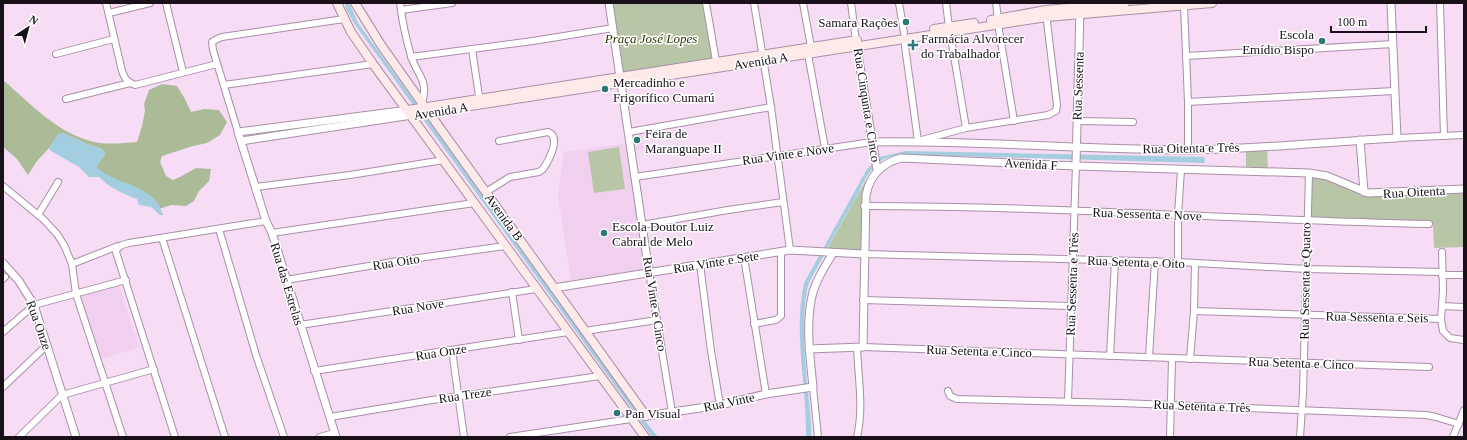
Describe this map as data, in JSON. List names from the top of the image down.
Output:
{
  "streets": {
    "main road": ["Avenida A", "Avenida B"],
    "street": [
      "Rua Sessenta",
      "Rua Cinqunta e Cinco",
      "Rua Oitenta e Três",
      "Rua Vinte e Nove",
      "Avenida F",
      "Rua Oitenta",
      "Rua Sessenta e Nove",
      "Rua Oito",
      "Rua Vinte e Sete",
      "Rua Setenta e Oito",
      "Rua Sessenta e Quatro",
      "Rua das Estrelas",
      "Rua Sessenta e Três",
      "Rua Vinte e Cinco",
      "Rua Nove",
      "Rua Sessenta e Seis",
      "Rua Onze",
      "Rua Setenta e Cinco",
      "Rua Treze",
      "Rua Vinte",
      "Rua Setenta e Três"
    ]
  },
  "crossings": [
    ["Avenida A", "Rua Sessenta"],
    ["Avenida A", "Rua Cinqunta e Cinco"],
    ["Avenida A", "Avenida B"],
    ["Avenida A", "Rua das Estrelas"],
    ["Avenida A", "Rua Vinte e Cinco"],
    ["Rua Sessenta", "Rua Oitenta e Três"],
    ["Rua Sessenta", "Avenida F"],
    ["Rua Sessenta", "Rua Sessenta e Três"],
    ["Rua Cinqunta e Cinco", "Rua Vinte e Nove"],
    ["Rua Cinqunta e Cinco", "Avenida F"],
    ["Rua Oitenta e Três", "Rua Vinte e Nove"],
    ["Rua Vinte e Nove", "Rua Vinte e Cinco"],
    ["Avenida F", "Rua Oitenta"],
    ["Avenida F", "Rua Sessenta e Nove"],
    ["Avenida F", "Rua Setenta e Oito"],
    ["Avenida F", "Rua Sessenta e Quatro"],
    ["Avenida F", "Rua Sessenta e Três"],
    ["Avenida F", "Rua Setenta e Cinco"],
    ["Rua Sessenta e Nove", "Rua Sessenta e Quatro"],
    ["Rua Sessenta e Nove", "Rua Sessenta e Três"],
    ["Avenida B", "Rua Oito"],
    ["Avenida B", "Rua Vinte e Sete"],
    ["Avenida B", "Rua Nove"],
    ["Avenida B", "Rua Onze"],
    ["Avenida B", "Rua Treze"],
    ["Avenida B", "Rua Vinte"],
    ["Rua Oito", "Rua das Estrelas"],
    ["Rua Vinte e Sete", "Rua Setenta e Oito"],
    ["Rua Vinte e Sete", "Rua Vinte e Cinco"],
    ["Rua Setenta e Oito", "Rua Sessenta e Quatro"],
    ["Rua Setenta e Oito", "Rua Sessenta e Três"],
    ["Rua Sessenta e Quatro", "Rua Sessenta e Seis"],
    ["Rua Sessenta e Quatro", "Rua Setenta e Cinco"],
    ["Rua Sessenta e Quatro", "Rua Setenta e Três"],
    ["Rua das Estrelas", "Rua Nove"],
    ["Rua das Estrelas", "Rua Onze"],
    ["Rua das Estrelas", "Rua Treze"],
    ["Rua Sessenta e Três", "Rua Setenta e Cinco"],
    ["Rua Sessenta e Três", "Rua Setenta e Três"],
    ["Rua Vinte e Cinco", "Rua Vinte"]
  ],
  "parks": ["Praça José Lopes"],
  "places": {
    "other": [
      "Samara Rações",
      "Escola Emídio Bispo",
      "Mercadinho e Frigorífico Cumarú",
      "Feira de Maranguape II",
      "Escola Doutor Luiz Cabral de Melo",
      "Pan Visual"
    ],
    "health": ["Farmácia Alvorecer do Trabalhador"]
  },
  "scale_bar": "100 m",
  "north": "top right"
}
